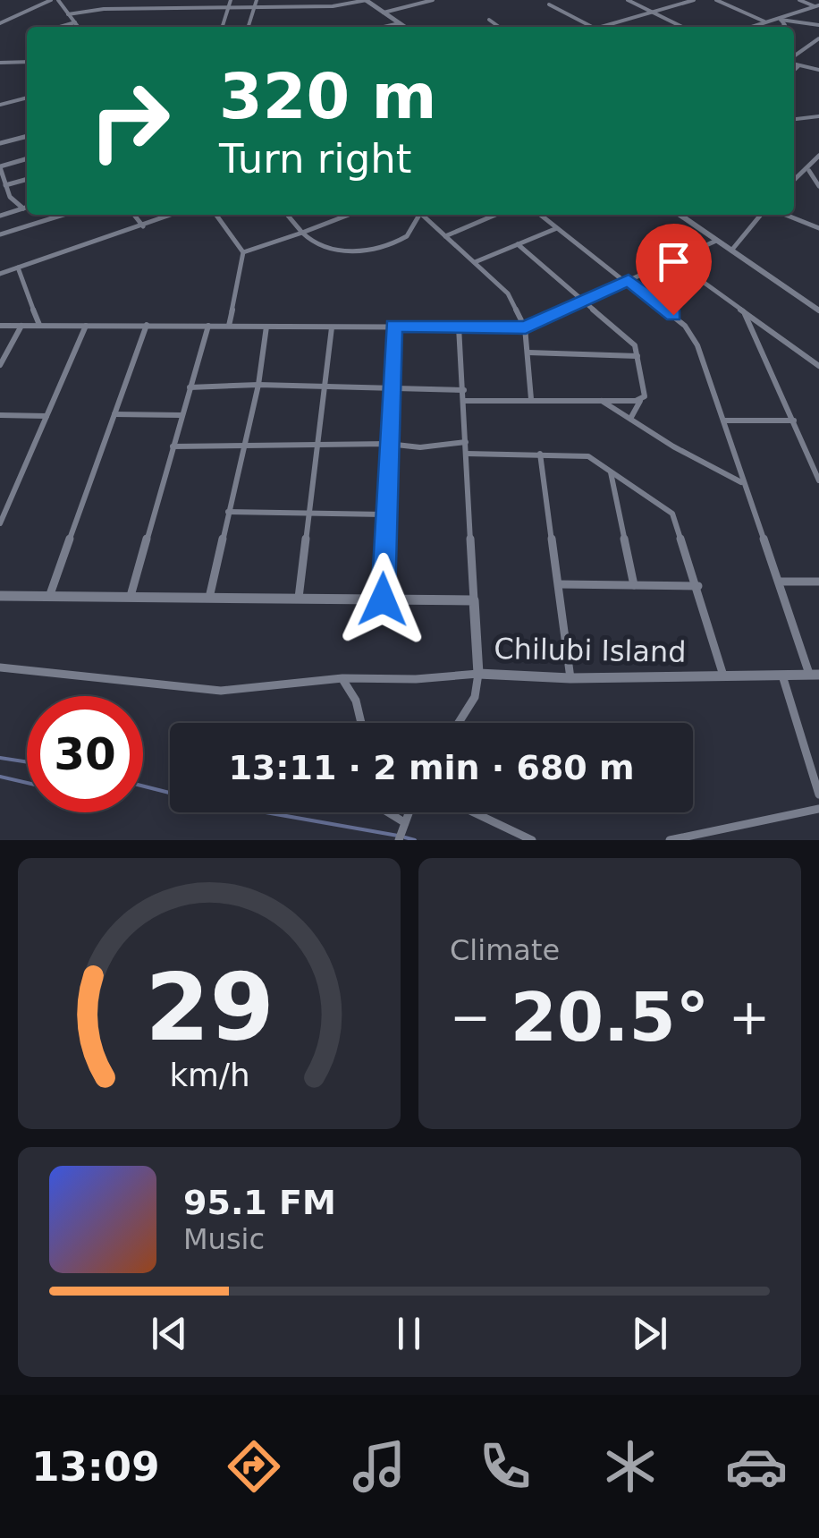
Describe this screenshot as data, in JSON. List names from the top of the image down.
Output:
{
  "streets": {
    "street": ["Chilubi Island"]
  },
  "page": {
    "turn": ["320 m", "Turn right"],
    "limit": "30",
    "trip": "13:11 · 2 min · 680 m",
    "tile": "Climate",
    "heat": ["−", "20.5°", "+"],
    "song": ["95.1 FM", "Music"],
    "tabs": "13:09",
    "gauge": ["29", "km/h"]
  }
}
